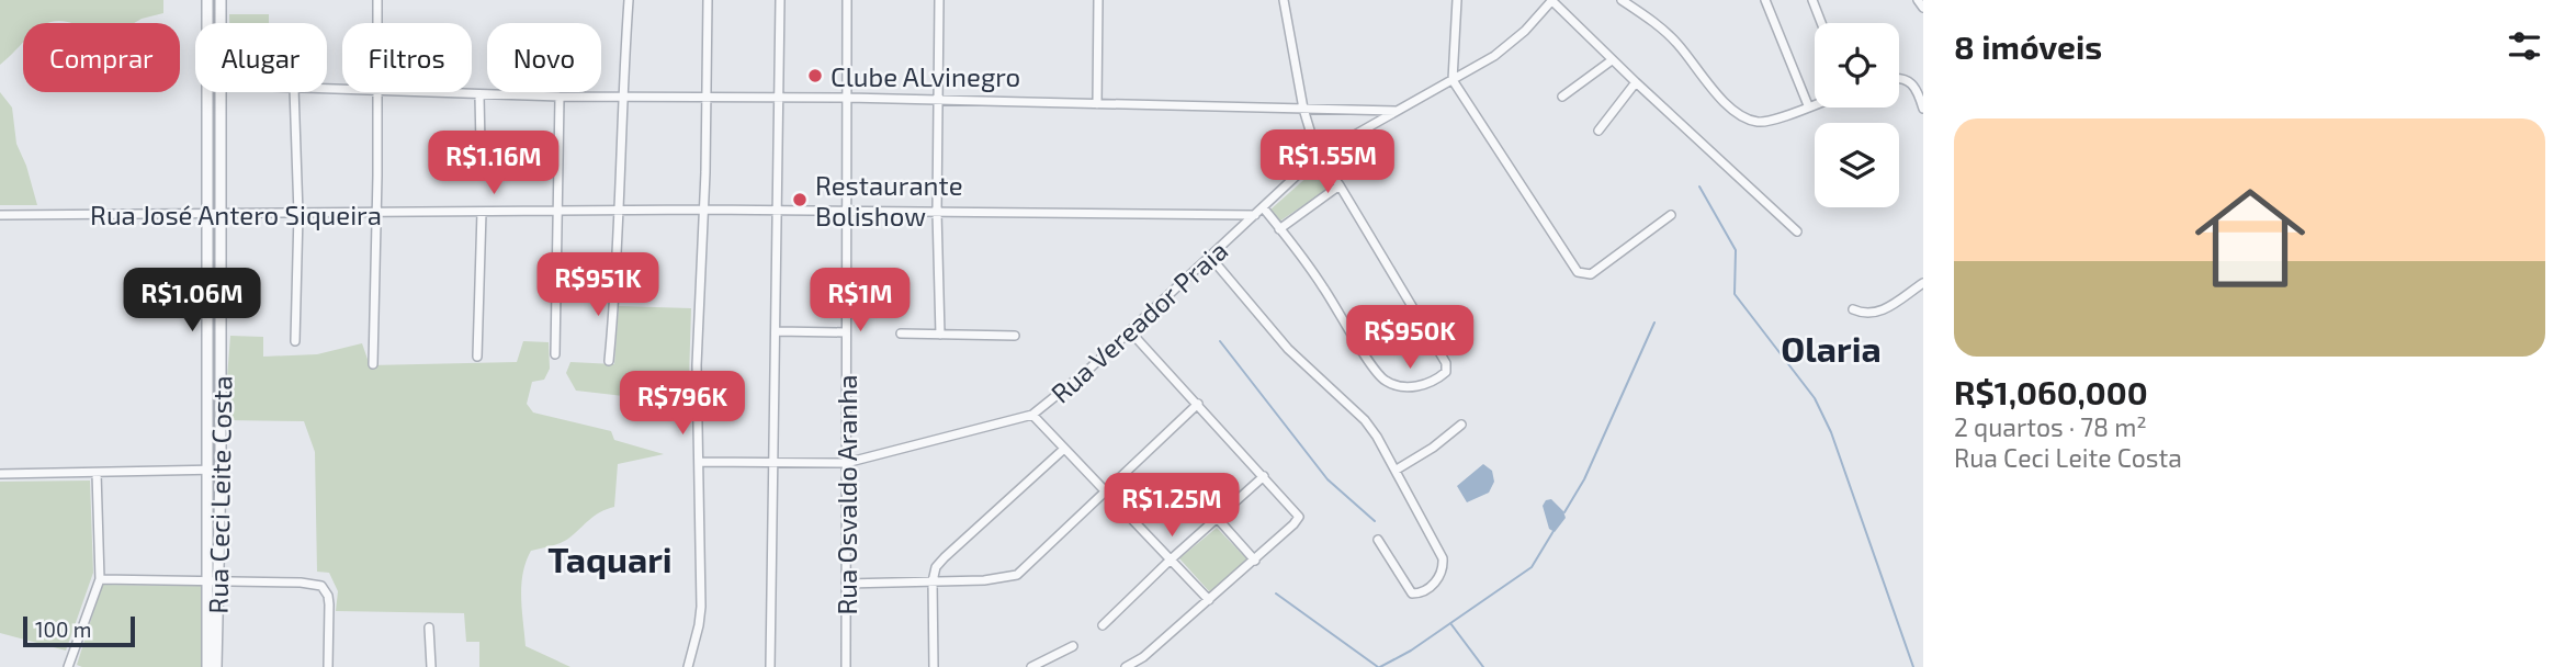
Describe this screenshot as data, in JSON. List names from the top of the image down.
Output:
{
  "streets": {
    "street": [
      "Rua José Antero Siqueira",
      "Rua Vereador Praia",
      "Rua Ceci Leite Costa",
      "Rua Osvaldo Aranha"
    ]
  },
  "crossings": [
    ["Rua José Antero Siqueira", "Rua Vereador Praia"],
    ["Rua José Antero Siqueira", "Rua Ceci Leite Costa"],
    ["Rua José Antero Siqueira", "Rua Osvaldo Aranha"],
    ["Rua Vereador Praia", "Rua Osvaldo Aranha"]
  ],
  "districts": ["Olaria", "Taquari"],
  "places": ["Clube ALvinegro", "Restaurante Bolishow"],
  "scale_bar": "100 m",
  "page": {
    "heading": "8 imóveis",
    "chip": [
      "Comprar",
      "Alugar",
      "Filtros",
      "Novo"
    ],
    "list": [
      {
        "name": "R$1,060,000",
        "note": "2 quartos · 78 m² · Rua Ceci Leite Costa"
      }
    ],
    "price": [
      "R$1.55M",
      "R$1.16M",
      "R$951K",
      "R$1.06M",
      "R$1M",
      "R$950K",
      "R$796K",
      "R$1.25M"
    ],
    "scale": "100 m"
  }
}
